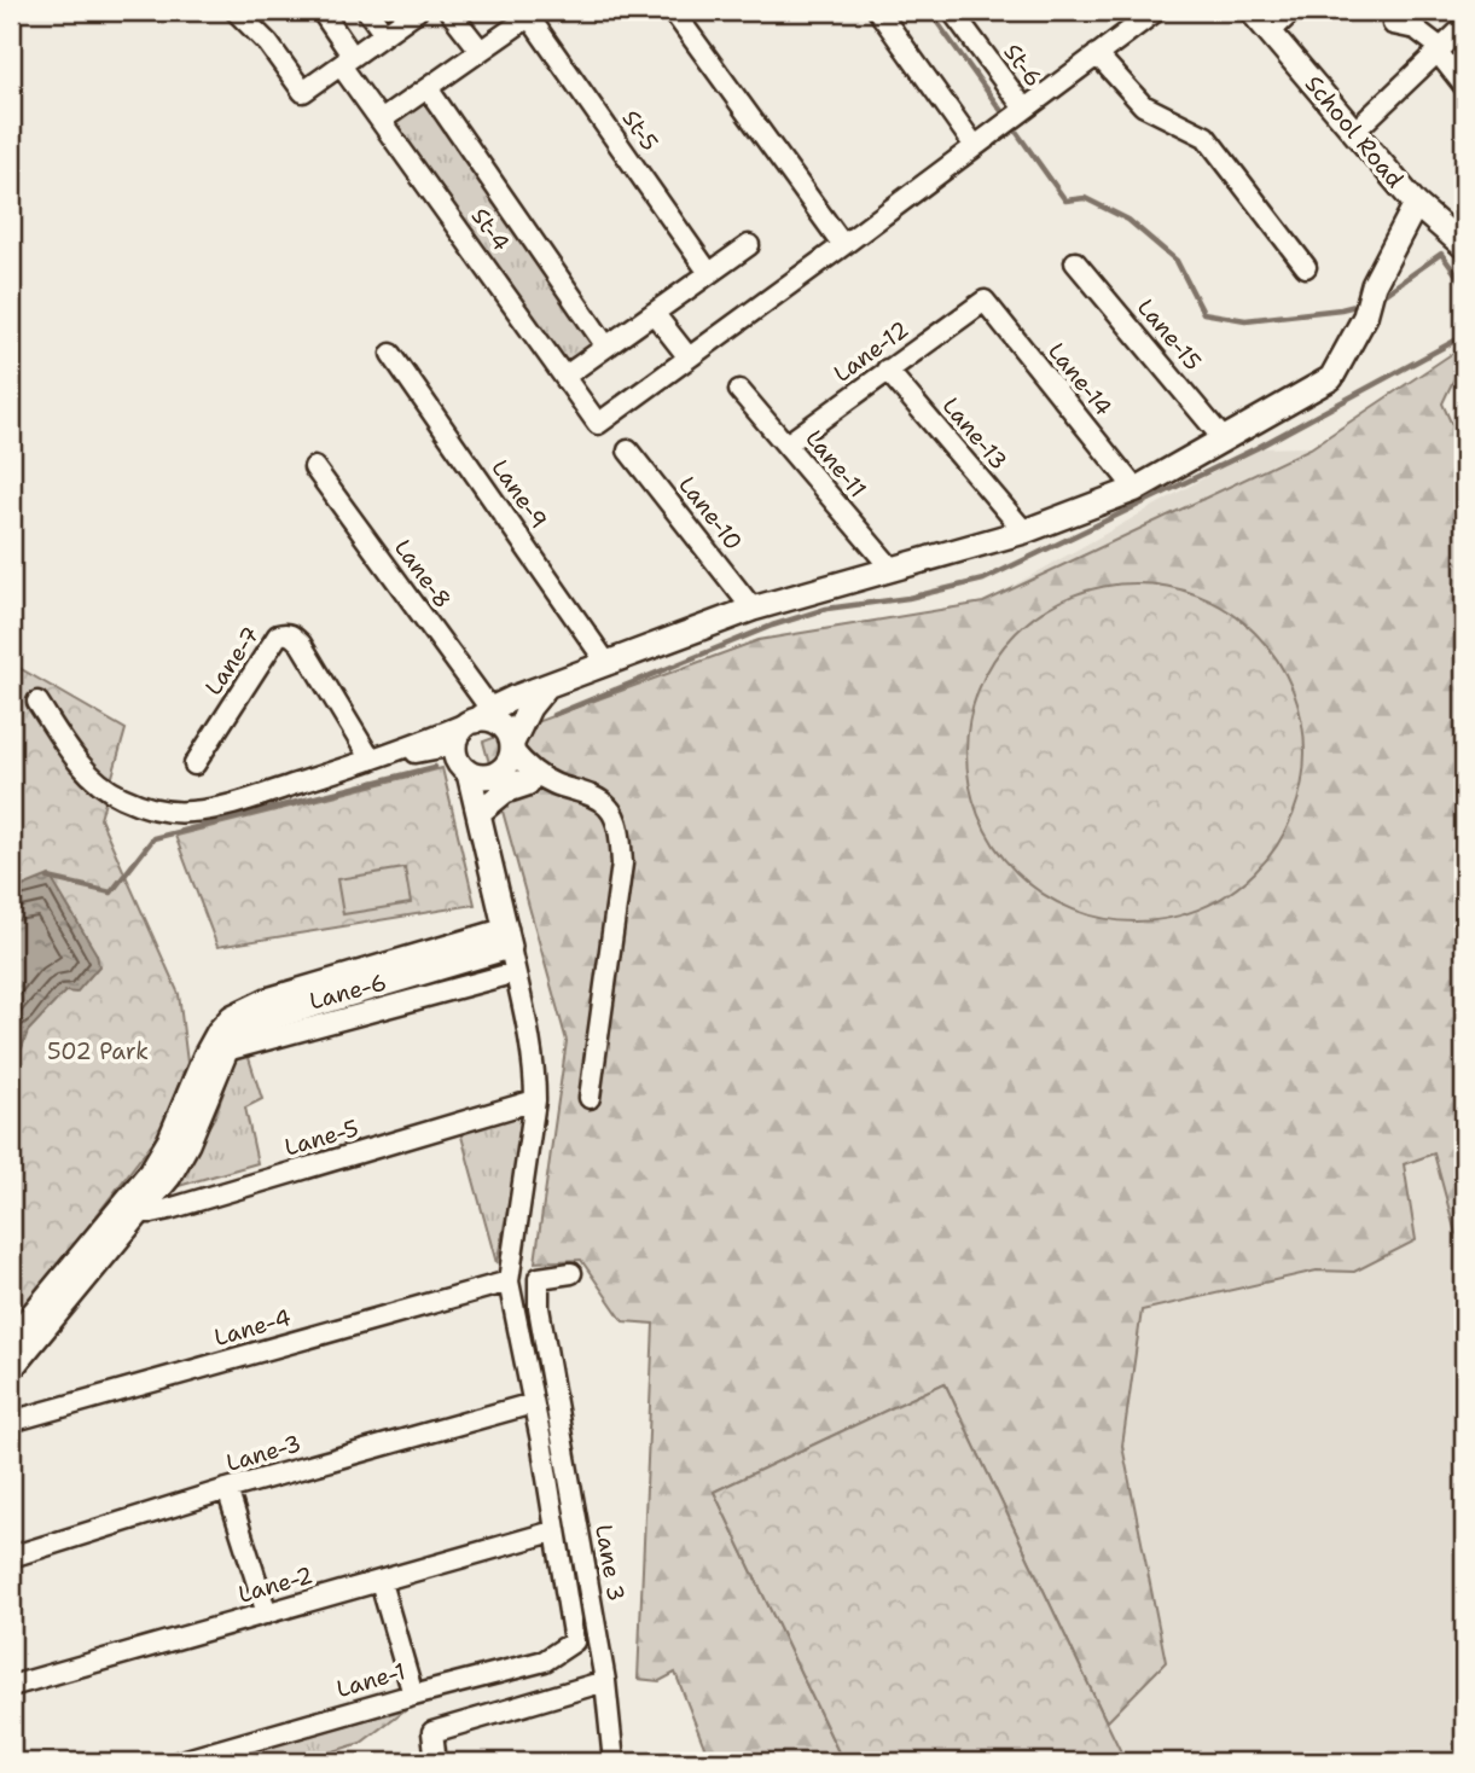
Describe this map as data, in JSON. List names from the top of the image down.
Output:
{
  "streets": {
    "street": [
      "St-6",
      "St-5",
      "School Road",
      "St-4",
      "Lane-15",
      "Lane-12",
      "Lane-14",
      "Lane-13",
      "Lane-11",
      "Lane-9",
      "Lane-10",
      "Lane-8",
      "Lane-7",
      "Lane-6",
      "Lane-5",
      "Lane-4",
      "Lane-3",
      "Lane 3",
      "Lane-2",
      "Lane-1"
    ]
  },
  "crossings": [
    ["Lane-12", "Lane-14"],
    ["Lane-12", "Lane-13"],
    ["Lane-12", "Lane-11"],
    ["Lane-2", "Lane-1"]
  ],
  "parks": ["502 Park"]
}
